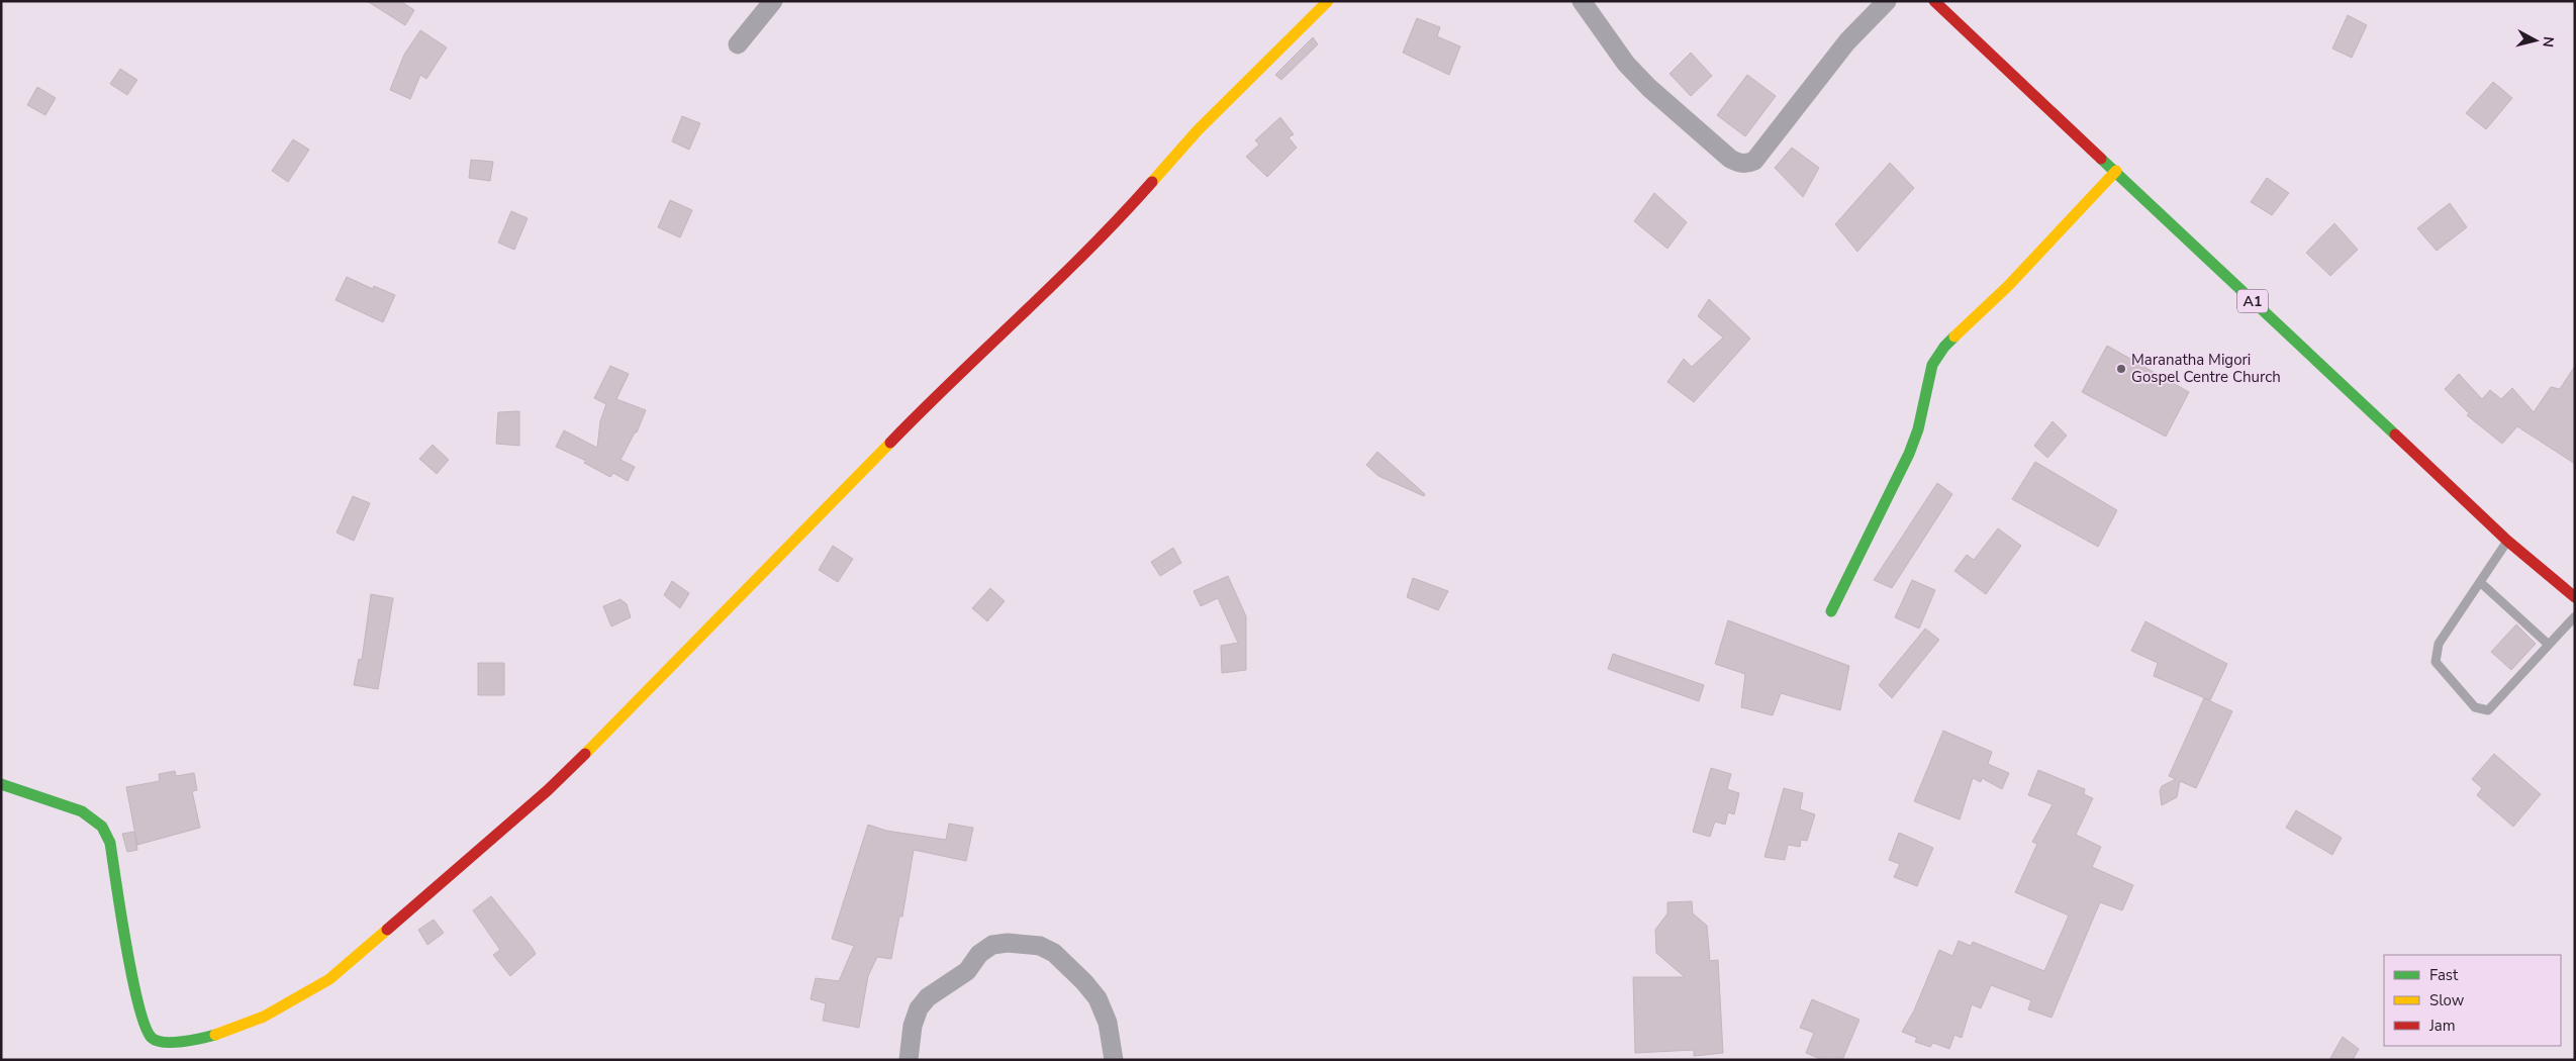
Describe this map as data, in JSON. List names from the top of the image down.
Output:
{
  "streets": {
    "main road": ["A1"]
  },
  "places": ["Maranatha Migori Gospel Centre Church"],
  "legend": ["Fast", "Slow", "Jam"],
  "north": "right"
}
